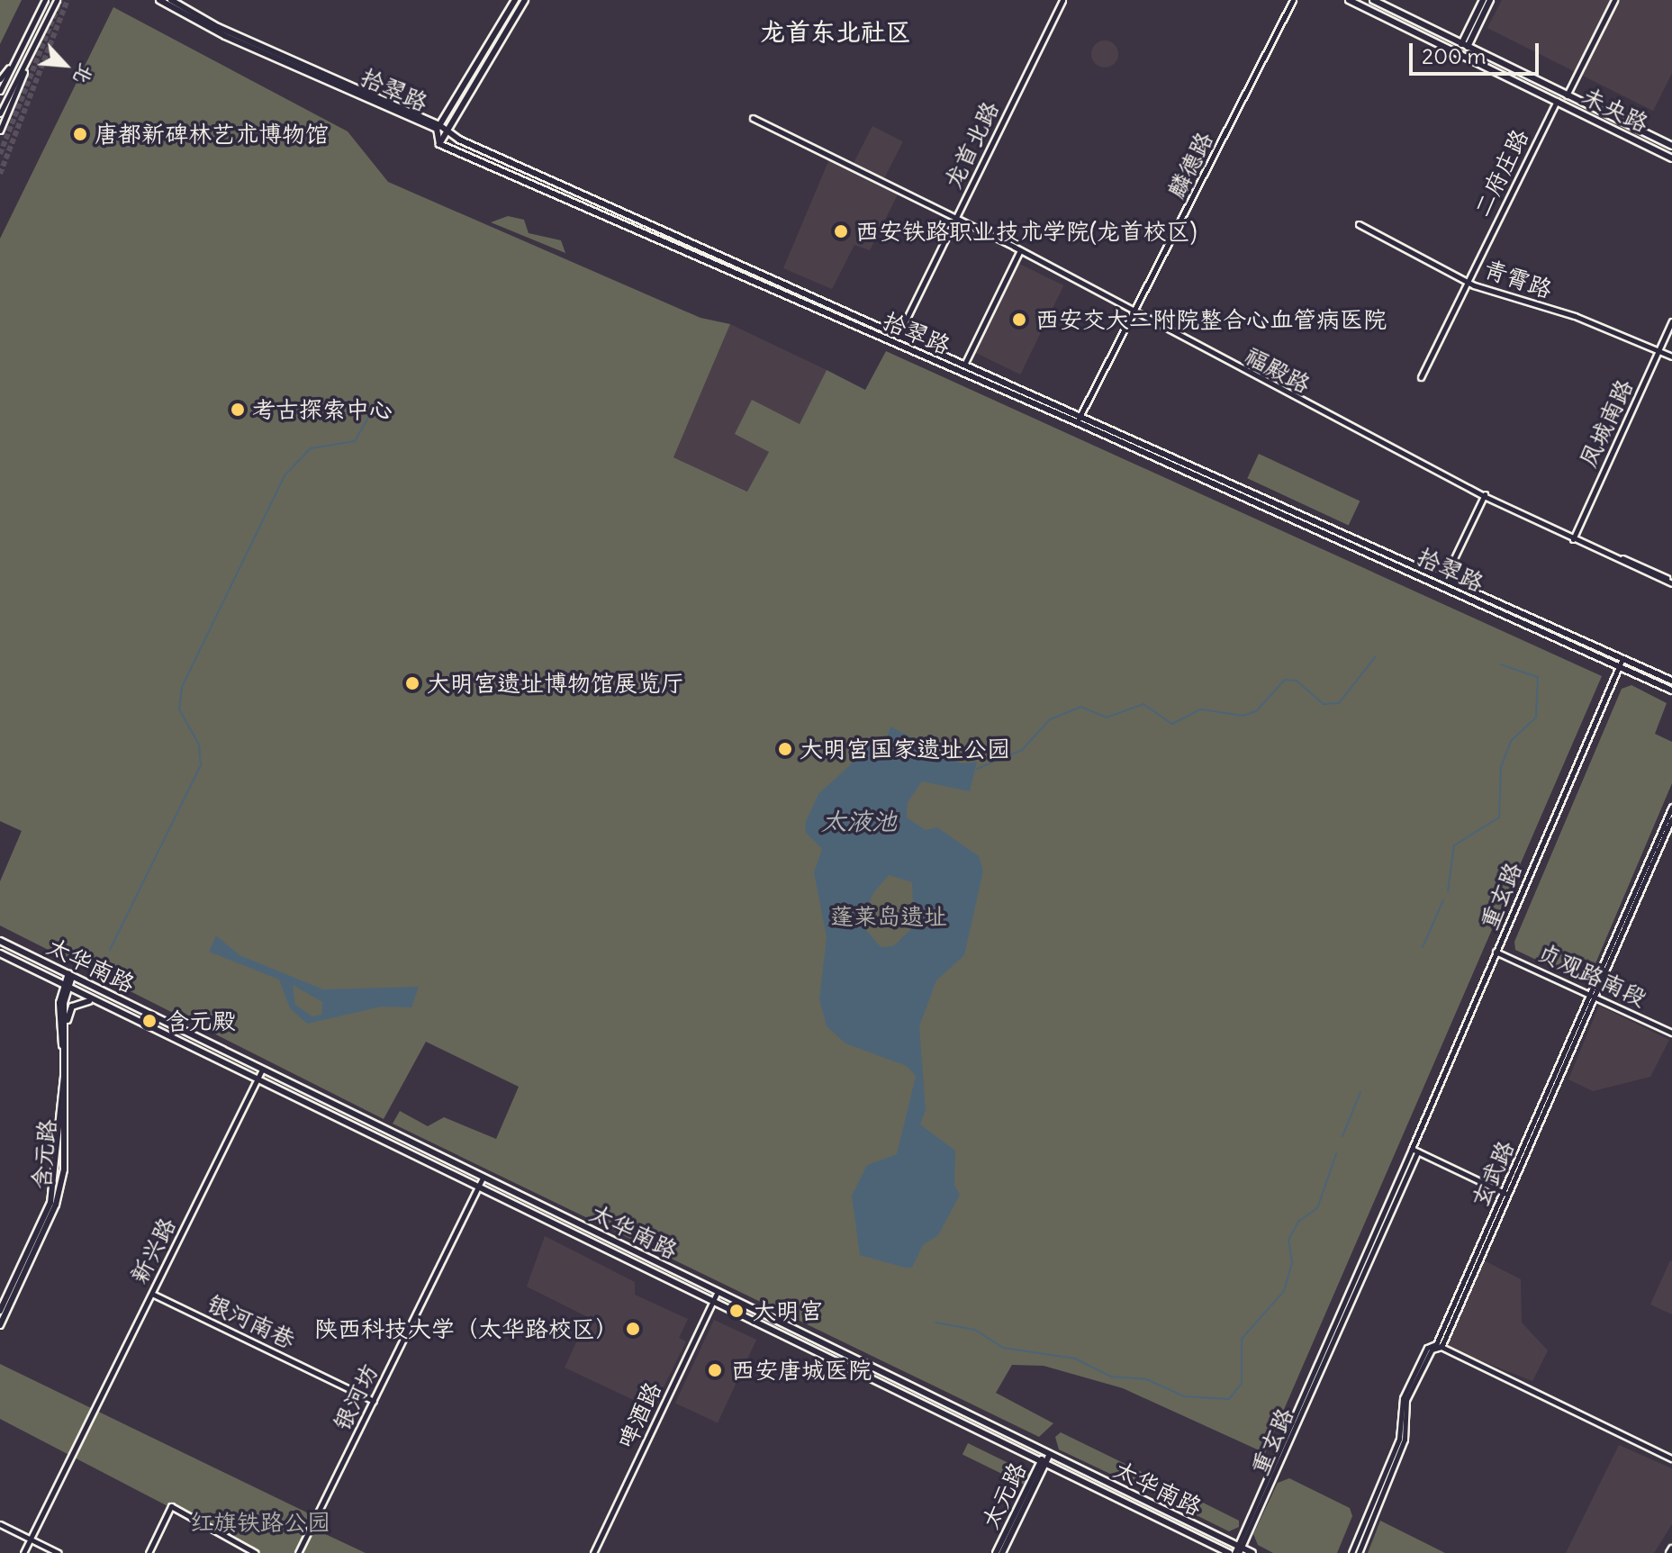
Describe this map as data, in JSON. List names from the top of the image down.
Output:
{
  "streets": {
    "main road": [
      "拾翠路",
      "未央路",
      "太华南路",
      "含元路",
      "太元路"
    ],
    "street": [
      "龙首北路",
      "麟德路",
      "二府庄路",
      "青霄路",
      "福殿路",
      "凤城南路",
      "重玄路",
      "贞观路南段",
      "玄武路",
      "新兴路",
      "银河南巷",
      "银河坊",
      "啤酒路"
    ]
  },
  "crossings": [
    ["拾翠路", "龙首北路"],
    ["拾翠路", "麟德路"],
    ["拾翠路", "重玄路"],
    ["未央路", "二府庄路"],
    ["龙首北路", "福殿路"],
    ["麟德路", "福殿路"],
    ["二府庄路", "青霄路"],
    ["青霄路", "凤城南路"],
    ["福殿路", "凤城南路"],
    ["重玄路", "太华南路"],
    ["重玄路", "贞观路南段"],
    ["太华南路", "含元路"],
    ["太华南路", "新兴路"],
    ["太华南路", "银河坊"],
    ["太华南路", "啤酒路"],
    ["太华南路", "太元路"],
    ["贞观路南段", "玄武路"],
    ["新兴路", "银河南巷"],
    ["银河南巷", "银河坊"]
  ],
  "districts": ["龙首东北社区"],
  "water": ["太液池"],
  "parks": ["蓬莱岛遗址", "红旗铁路公园"],
  "places": [
    "唐都新碑林艺术博物馆",
    "西安铁路职业技术学院(龙首校区)",
    "西安交大二附院整合心血管病医院",
    "考古探索中心",
    "大明宫遗址博物馆展览厅",
    "大明宫国家遗址公园",
    "含元殿",
    "大明宫",
    "陕西科技大学（太华路校区）",
    "西安唐城医院"
  ],
  "scale_bar": "200 m",
  "north": "bottom right"
}
